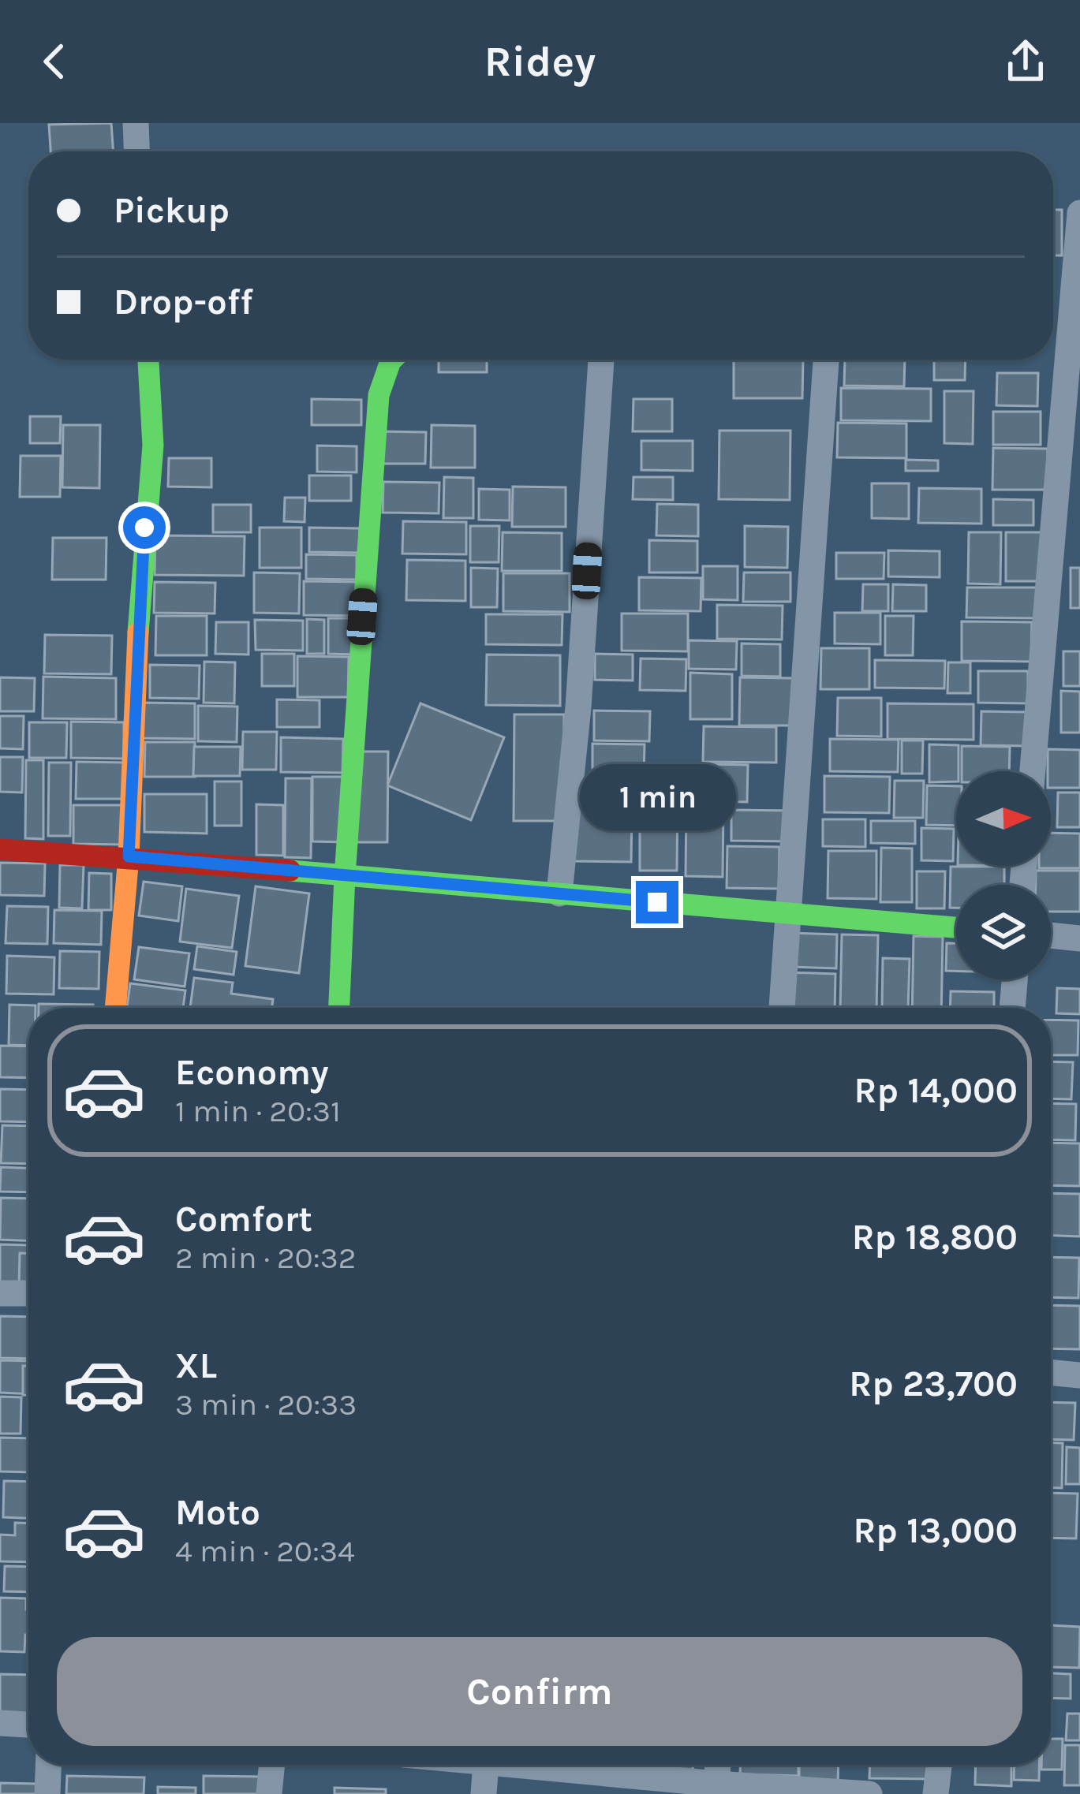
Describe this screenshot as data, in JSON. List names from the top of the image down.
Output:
{
  "north": "right",
  "page": {
    "header": "Ridey",
    "banner": ["Pickup", "Drop-off"],
    "bubble": "1 min",
    "list": [
      {
        "name": "Economy",
        "note": "1 min · 20:31",
        "value": "Rp 14,000"
      },
      {
        "name": "Comfort",
        "note": "2 min · 20:32",
        "value": "Rp 18,800"
      },
      {
        "name": "XL",
        "note": "3 min · 20:33",
        "value": "Rp 23,700"
      },
      {
        "name": "Moto",
        "note": "4 min · 20:34",
        "value": "Rp 13,000"
      }
    ],
    "buttons": "Confirm"
  }
}
